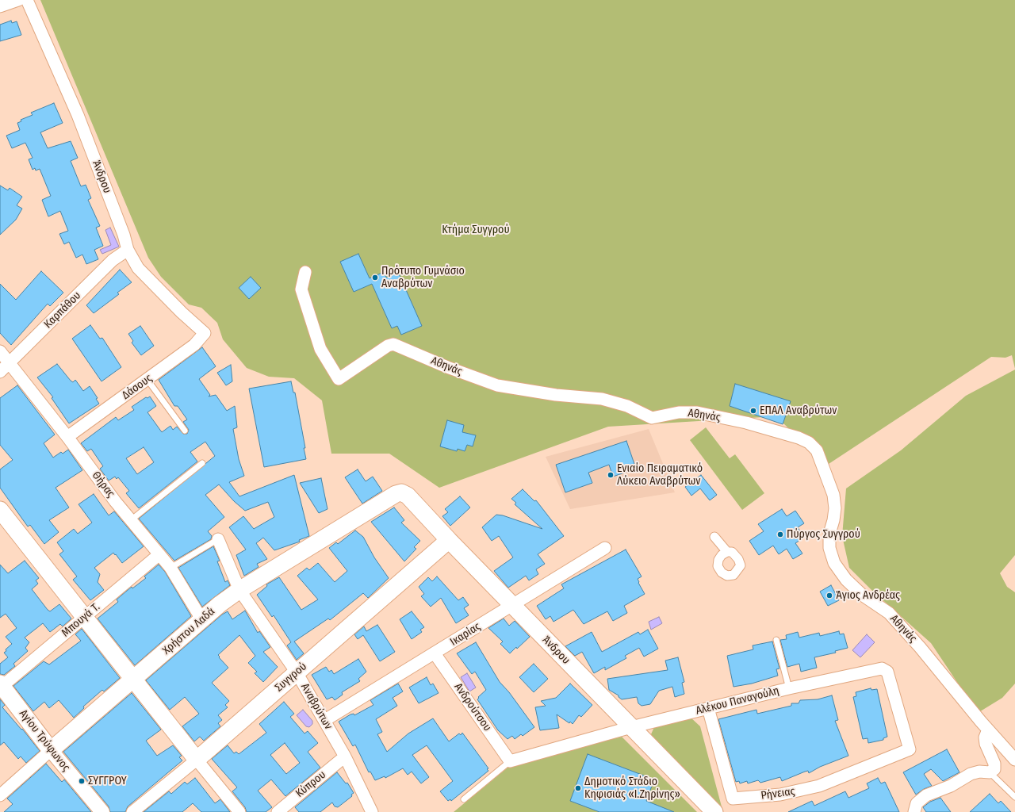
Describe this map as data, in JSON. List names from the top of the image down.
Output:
{
  "streets": {
    "main road": [
      "Άνδρου",
      "Χρήστου Λαδά",
      "Συγγρού",
      "Αγίου Τρύφωνος"
    ],
    "street": [
      "Καρπάθου",
      "Αθηνάς",
      "Δάσους",
      "Θήρας",
      "Μπουγά Τ.",
      "Ικαρίας",
      "Αλέκου Παναγούλη",
      "Αναβρύτων",
      "Ανδρούτσου",
      "Κύπρου",
      "Ρήνειας"
    ]
  },
  "crossings": [
    ["Άνδρου", "Καρπάθου"],
    ["Άνδρου", "Δάσους"],
    ["Άνδρου", "Χρήστου Λαδά"],
    ["Άνδρου", "Ικαρίας"],
    ["Άνδρου", "Συγγρού"],
    ["Άνδρου", "Αλέκου Παναγούλη"],
    ["Καρπάθου", "Θήρας"],
    ["Δάσους", "Θήρας"],
    ["Θήρας", "Μπουγά Τ."],
    ["Θήρας", "Χρήστου Λαδά"],
    ["Μπουγά Τ.", "Αγίου Τρύφωνος"],
    ["Χρήστου Λαδά", "Αναβρύτων"],
    ["Χρήστου Λαδά", "Αγίου Τρύφωνος"],
    ["Ικαρίας", "Αναβρύτων"],
    ["Ικαρίας", "Ανδρούτσου"],
    ["Συγγρού", "Αναβρύτων"],
    ["Αλέκου Παναγούλη", "Ανδρούτσου"],
    ["Αλέκου Παναγούλη", "Ρήνειας"],
    ["Αναβρύτων", "Κύπρου"]
  ],
  "parks": ["Κτήμα Συγγρού"],
  "places": [
    "Πρότυπο Γυμνάσιο Αναβρύτων",
    "ΕΠΑΛ Αναβρύτων",
    "Ενιαίο Πειραματικό Λύκειο Αναβρύτων",
    "Πύργος Συγγρού",
    "Άγιος Ανδρέας",
    "ΣΥΓΓΡΟΥ",
    "Δημοτικό Στάδιο Κηφισιάς «Ι.Ζηρίνης»"
  ]
}
